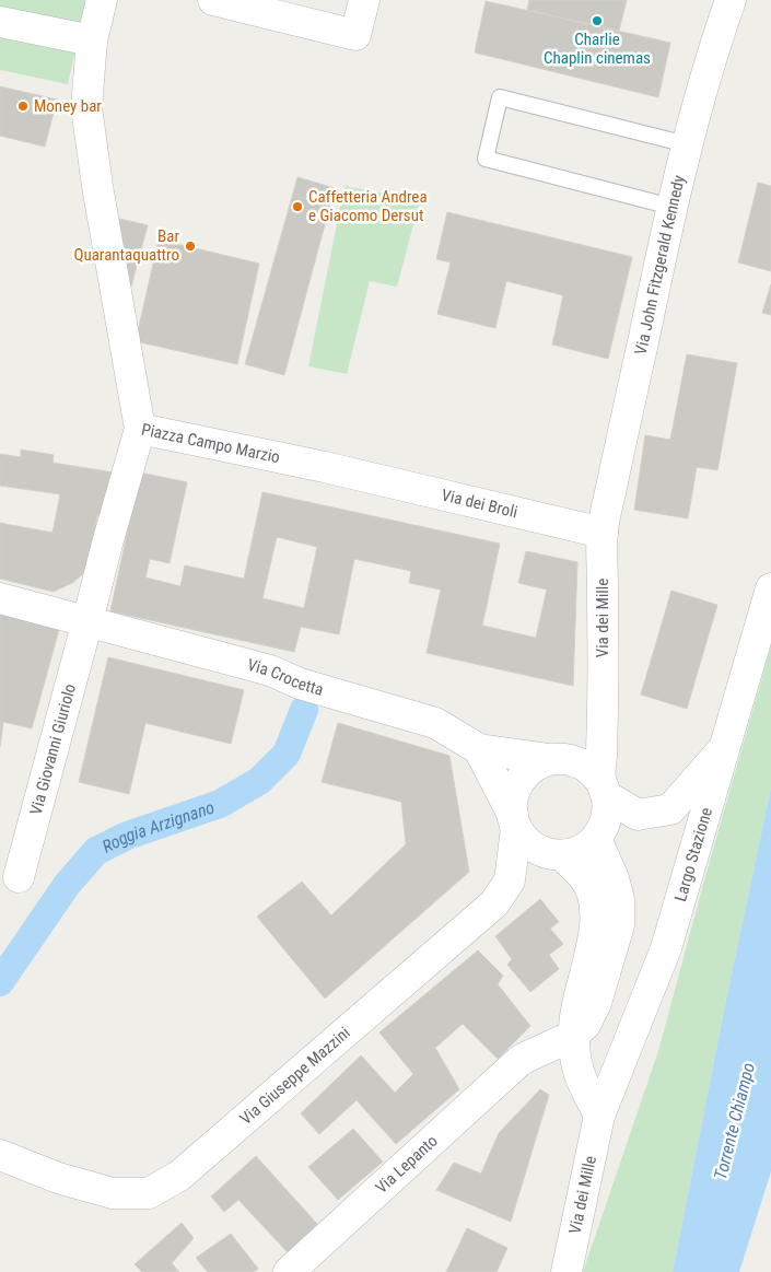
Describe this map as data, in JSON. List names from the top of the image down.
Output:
{
  "streets": {
    "street": [
      "Via John Fitzgerald Kennedy",
      "Piazza Campo Marzio",
      "Via dei Broli",
      "Via dei Mille",
      "Via Crocetta",
      "Via Giovanni Giuriolo",
      "Largo Stazione",
      "Via Giuseppe Mazzini",
      "Via Lepanto"
    ]
  },
  "crossings": [
    ["Via John Fitzgerald Kennedy", "Via dei Broli"],
    ["Via John Fitzgerald Kennedy", "Via dei Mille"],
    ["Piazza Campo Marzio", "Via dei Broli"],
    ["Piazza Campo Marzio", "Via Giovanni Giuriolo"],
    ["Via dei Broli", "Via dei Mille"],
    ["Via dei Mille", "Via Crocetta"],
    ["Via dei Mille", "Largo Stazione"],
    ["Via dei Mille", "Via Giuseppe Mazzini"],
    ["Via dei Mille", "Via Lepanto"],
    ["Via Crocetta", "Via Giovanni Giuriolo"],
    ["Via Crocetta", "Via Giuseppe Mazzini"],
    ["Via Crocetta", "Via Lepanto"],
    ["Via Giuseppe Mazzini", "Via Lepanto"]
  ],
  "water": ["Roggia Arzignano", "Torrente Chiampo"],
  "places": [
    "Charlie Chaplin cinemas",
    "Money bar",
    "Caffetteria Andrea e Giacomo Dersut",
    "Bar Quarantaquattro"
  ]
}
